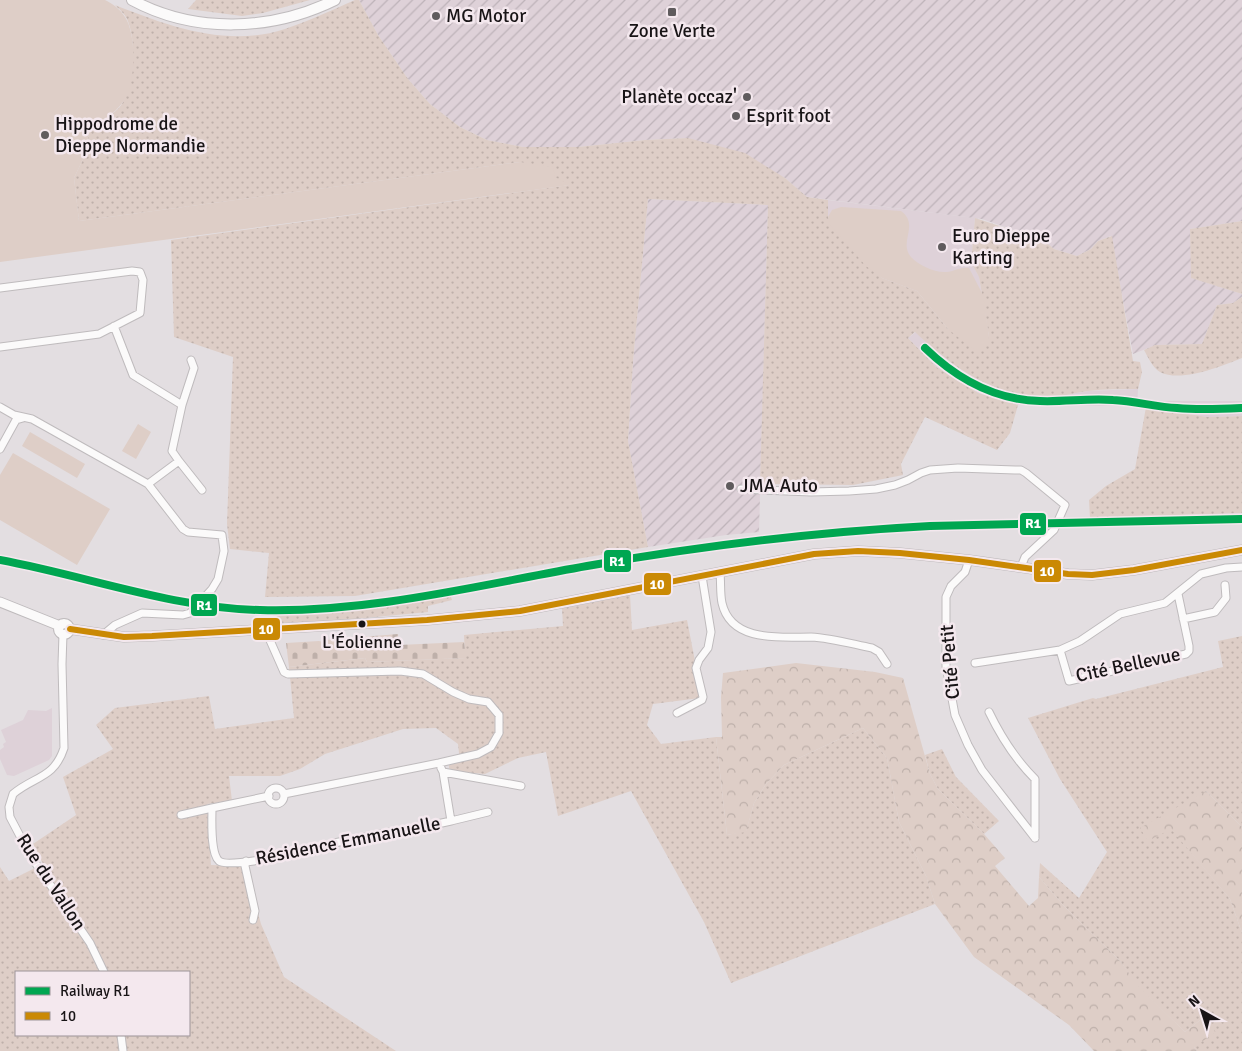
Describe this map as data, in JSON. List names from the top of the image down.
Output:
{
  "streets": {
    "street": [
      "Cité Petit",
      "Cité Bellevue",
      "Résidence Emmanuelle",
      "Rue du Vallon"
    ]
  },
  "places": {
    "transit": ["Zone Verte"],
    "other": [
      "MG Motor",
      "Planète occaz'",
      "Esprit foot",
      "Hippodrome de Dieppe Normandie",
      "Euro Dieppe Karting",
      "JMA Auto",
      "L'Éolienne"
    ]
  },
  "lines": ["rail line R1", "transit line 10"],
  "legend": ["Railway R1", "10"],
  "north": "top left"
}
